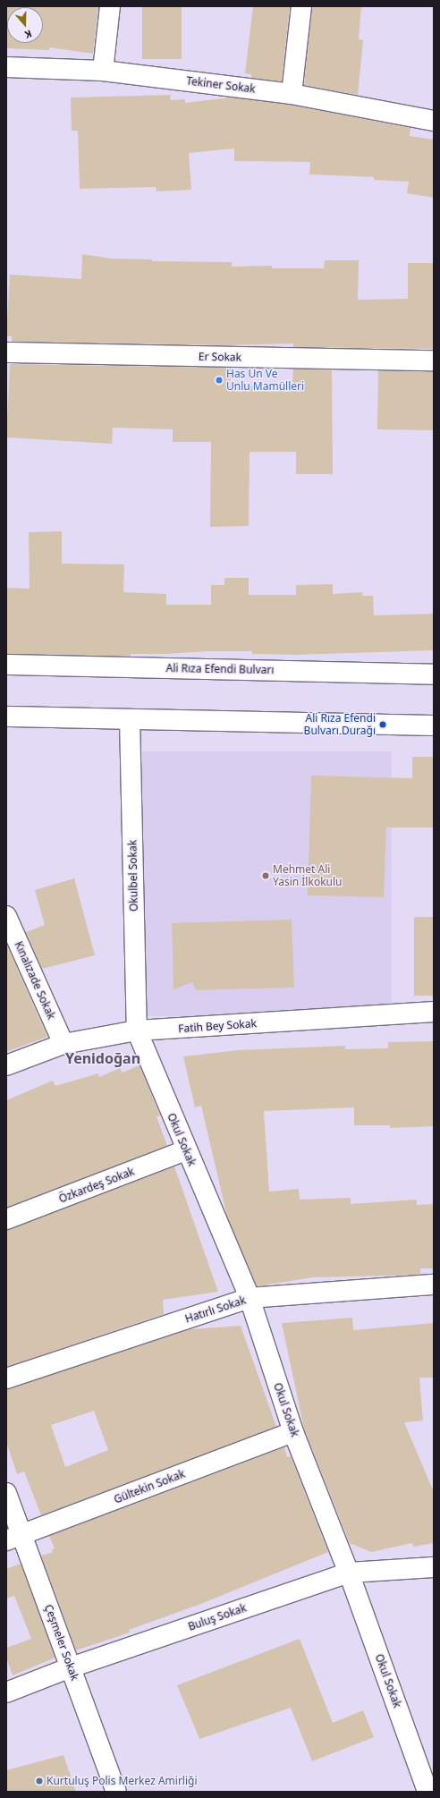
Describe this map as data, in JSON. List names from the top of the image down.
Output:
{
  "streets": {
    "street": [
      "Tekiner Sokak",
      "Er Sokak",
      "Ali Rıza Efendi Bulvarı",
      "Okulbel Sokak",
      "Kınalızade Sokak",
      "Fatih Bey Sokak",
      "Okul Sokak",
      "Özkardeş Sokak",
      "Hatırlı Sokak",
      "Gültekin Sokak",
      "Buluş Sokak",
      "Çeşmeler Sokak"
    ]
  },
  "crossings": [
    ["Okulbel Sokak", "Fatih Bey Sokak"],
    ["Okulbel Sokak", "Okul Sokak"],
    ["Kınalızade Sokak", "Fatih Bey Sokak"],
    ["Fatih Bey Sokak", "Okul Sokak"],
    ["Okul Sokak", "Özkardeş Sokak"],
    ["Okul Sokak", "Hatırlı Sokak"],
    ["Okul Sokak", "Gültekin Sokak"],
    ["Okul Sokak", "Buluş Sokak"],
    ["Gültekin Sokak", "Çeşmeler Sokak"],
    ["Buluş Sokak", "Çeşmeler Sokak"]
  ],
  "districts": ["Yenidoğan"],
  "places": [
    "Has Un Ve Unlu Mamülleri",
    "Ali Rıza Efendi Bulvarı Durağı",
    "Mehmet Ali Yasin İlkokulu",
    "Kurtuluş Polis Merkez Amirliği"
  ],
  "north": "bottom"
}
